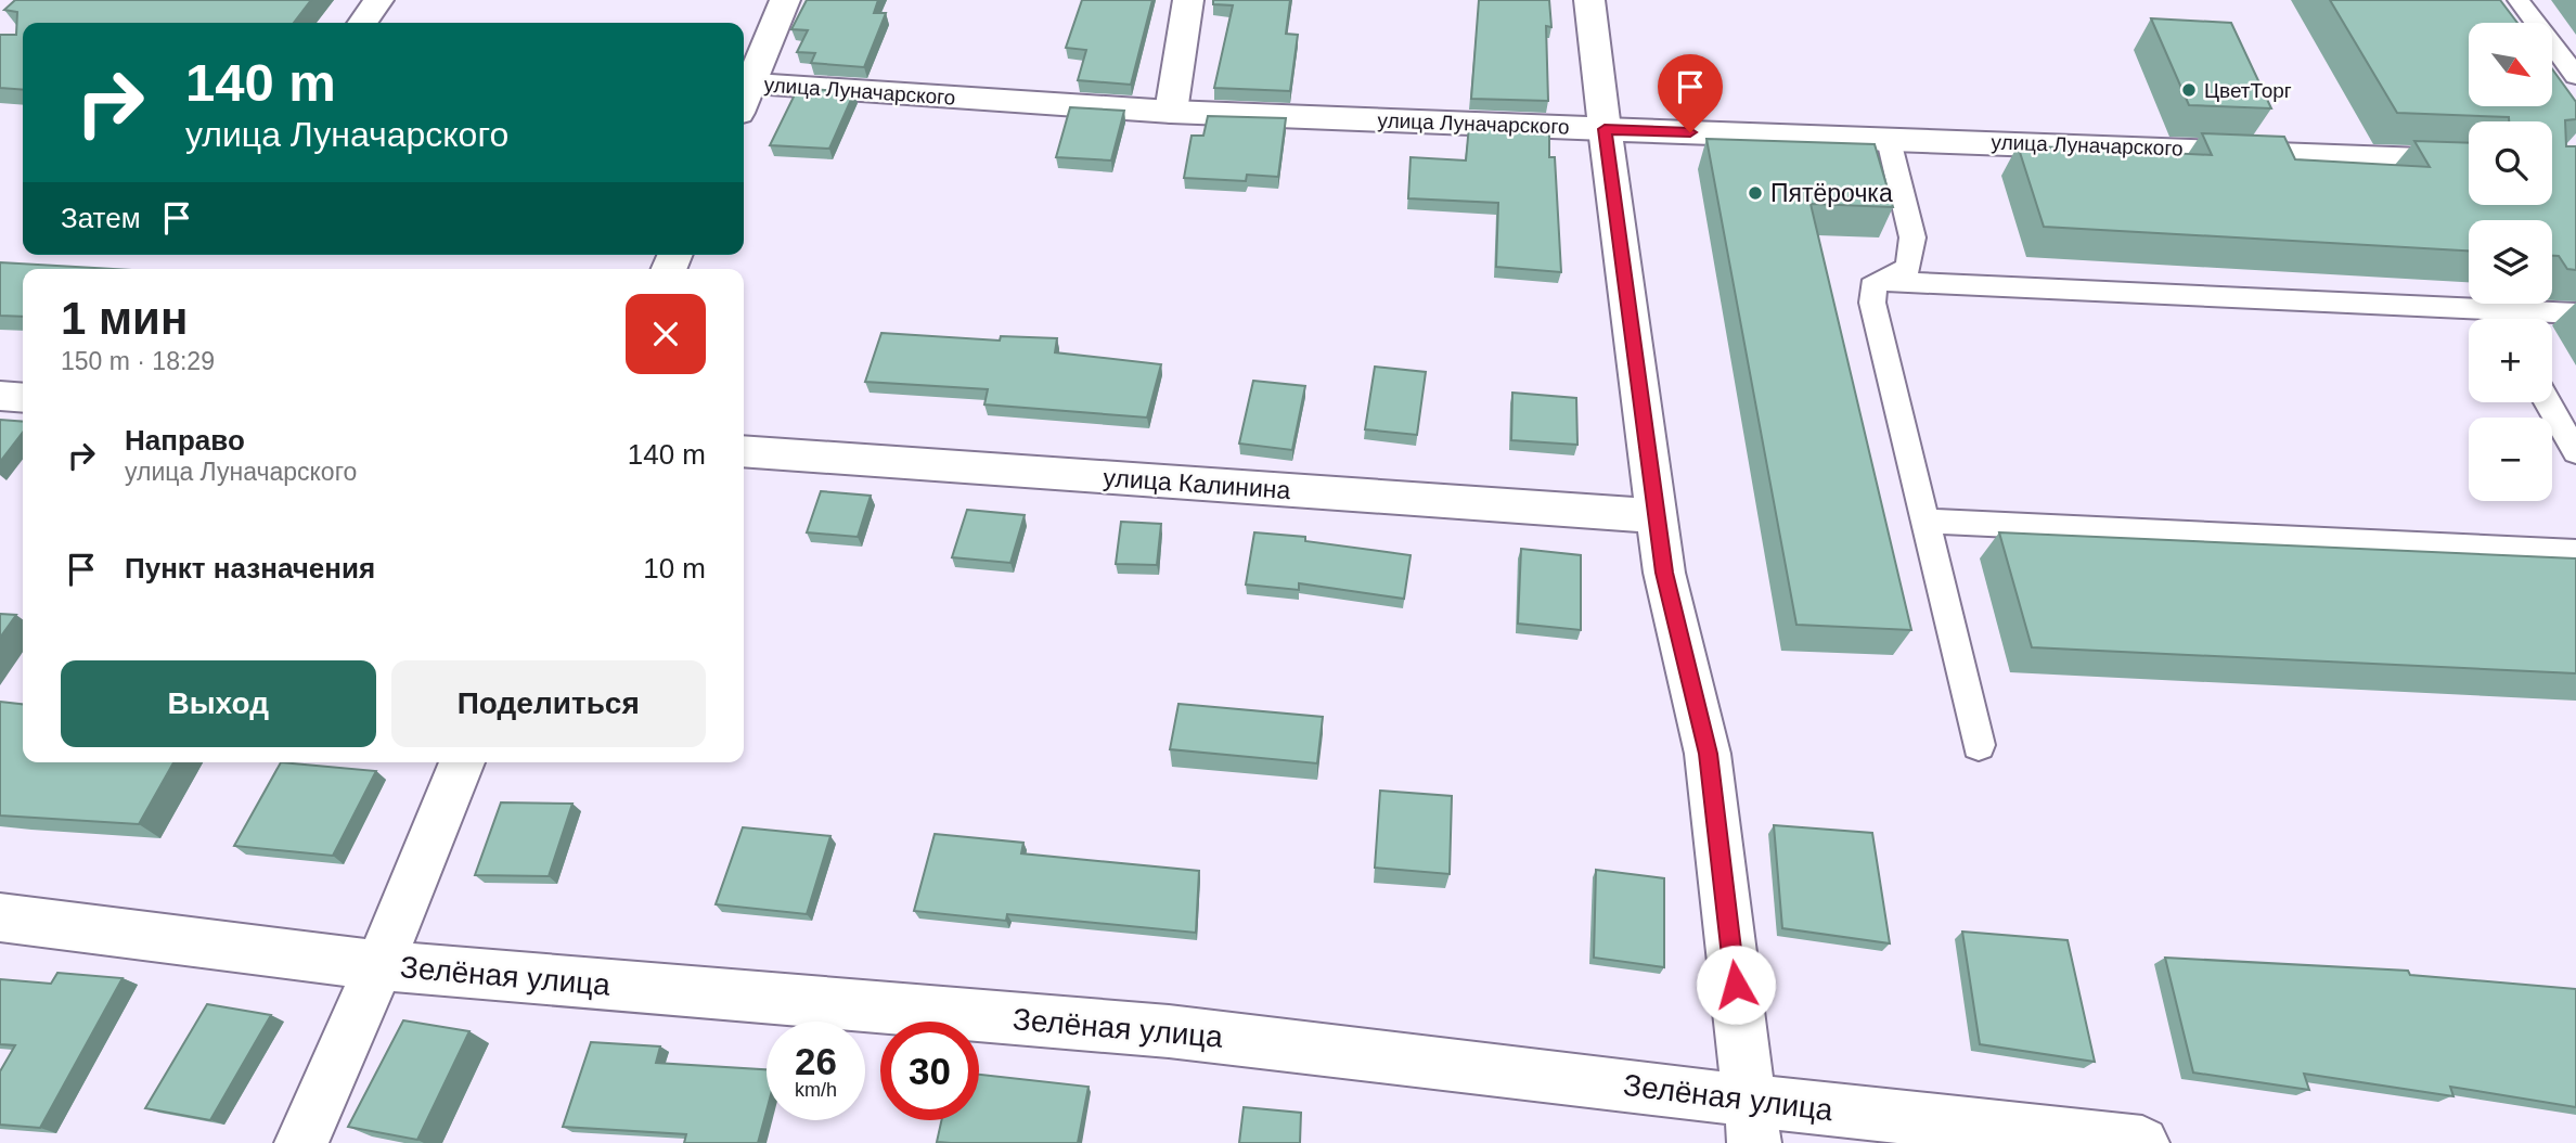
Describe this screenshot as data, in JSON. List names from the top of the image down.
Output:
{
  "streets": {
    "street": ["улица Луначарского", "улица Калинина", "Зелёная улица"]
  },
  "places": ["ЦветТорг", "Пятёрочка"],
  "north": "bottom right",
  "page": {
    "map_buttons": ["+", "−"],
    "turn": ["140 m", "улица Луначарского"],
    "then": "Затем",
    "heading": ["1 мин", "150 m · 18:29"],
    "list": [
      {
        "name": "Направо",
        "note": "улица Луначарского",
        "value": "140 m"
      },
      {
        "name": "Пункт назначения",
        "value": "10 m"
      }
    ],
    "buttons": ["Выход", "Поделиться"],
    "speed": "26 km/h",
    "limit": "30"
  }
}
